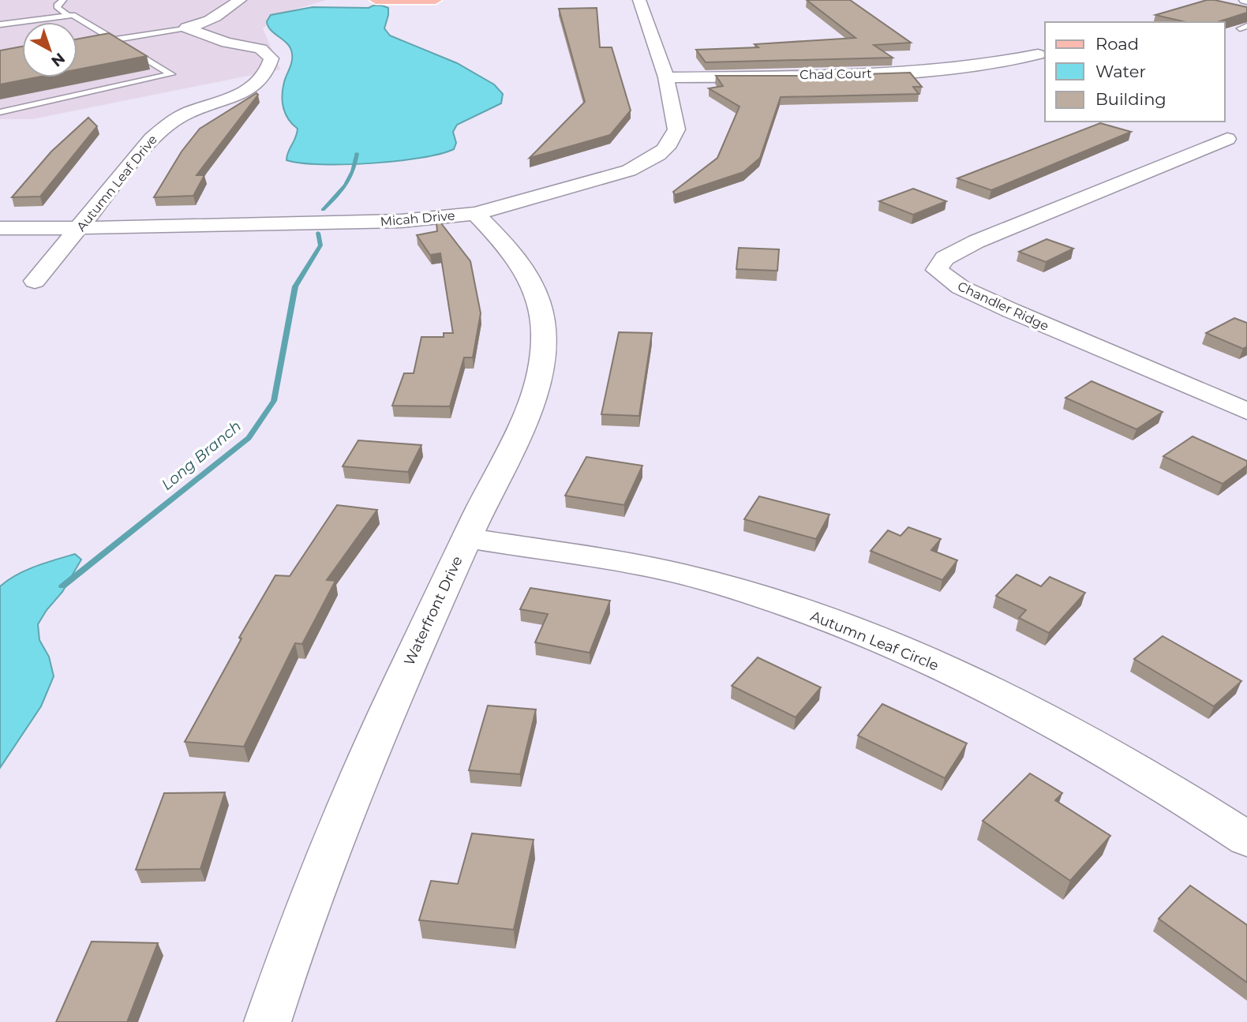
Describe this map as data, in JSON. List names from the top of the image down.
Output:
{
  "streets": {
    "street": [
      "Chad Court",
      "Autumn Leaf Drive",
      "Micah Drive",
      "Chandler Ridge",
      "Waterfront Drive",
      "Autumn Leaf Circle"
    ]
  },
  "crossings": [
    ["Chad Court", "Micah Drive"],
    ["Autumn Leaf Drive", "Micah Drive"],
    ["Micah Drive", "Waterfront Drive"],
    ["Waterfront Drive", "Autumn Leaf Circle"]
  ],
  "water": ["Long Branch"],
  "legend": ["Road", "Water", "Building"],
  "north": "bottom right"
}
